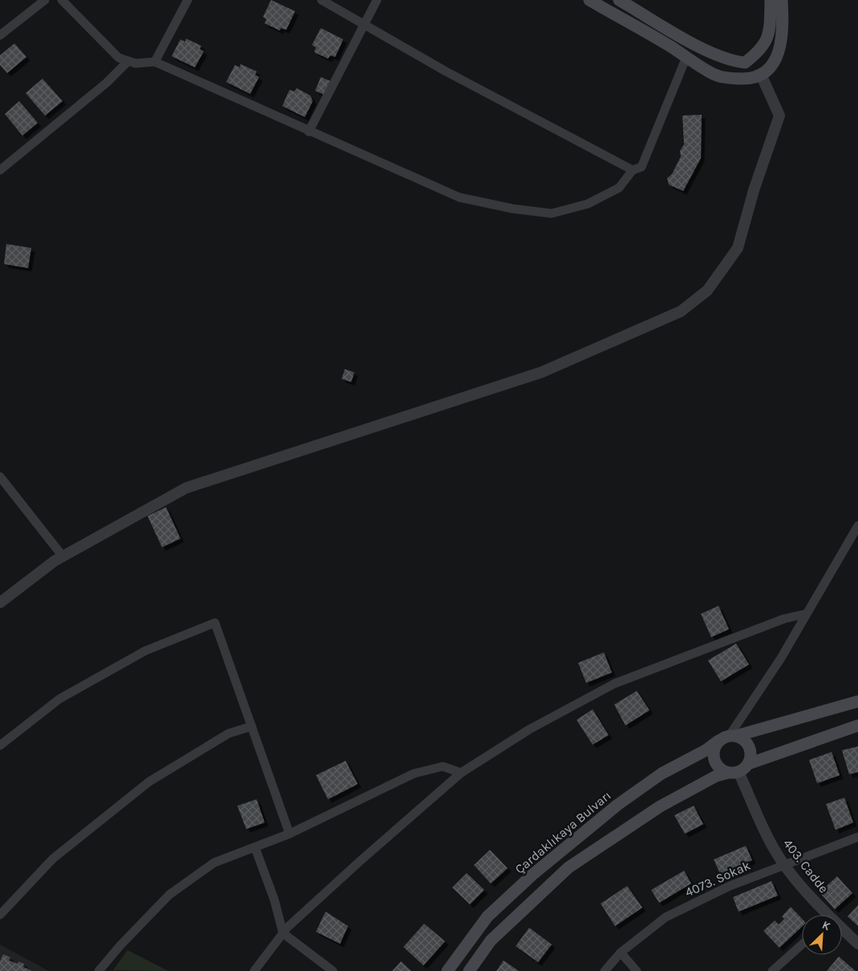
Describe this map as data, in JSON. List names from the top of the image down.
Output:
{
  "streets": {
    "main road": ["Çardaklıkaya Bulvarı"],
    "street": ["403. Cadde", "4073. Sokak"]
  },
  "crossings": [
    ["Çardaklıkaya Bulvarı", "403. Cadde"],
    ["403. Cadde", "4073. Sokak"]
  ],
  "north": "top right"
}
